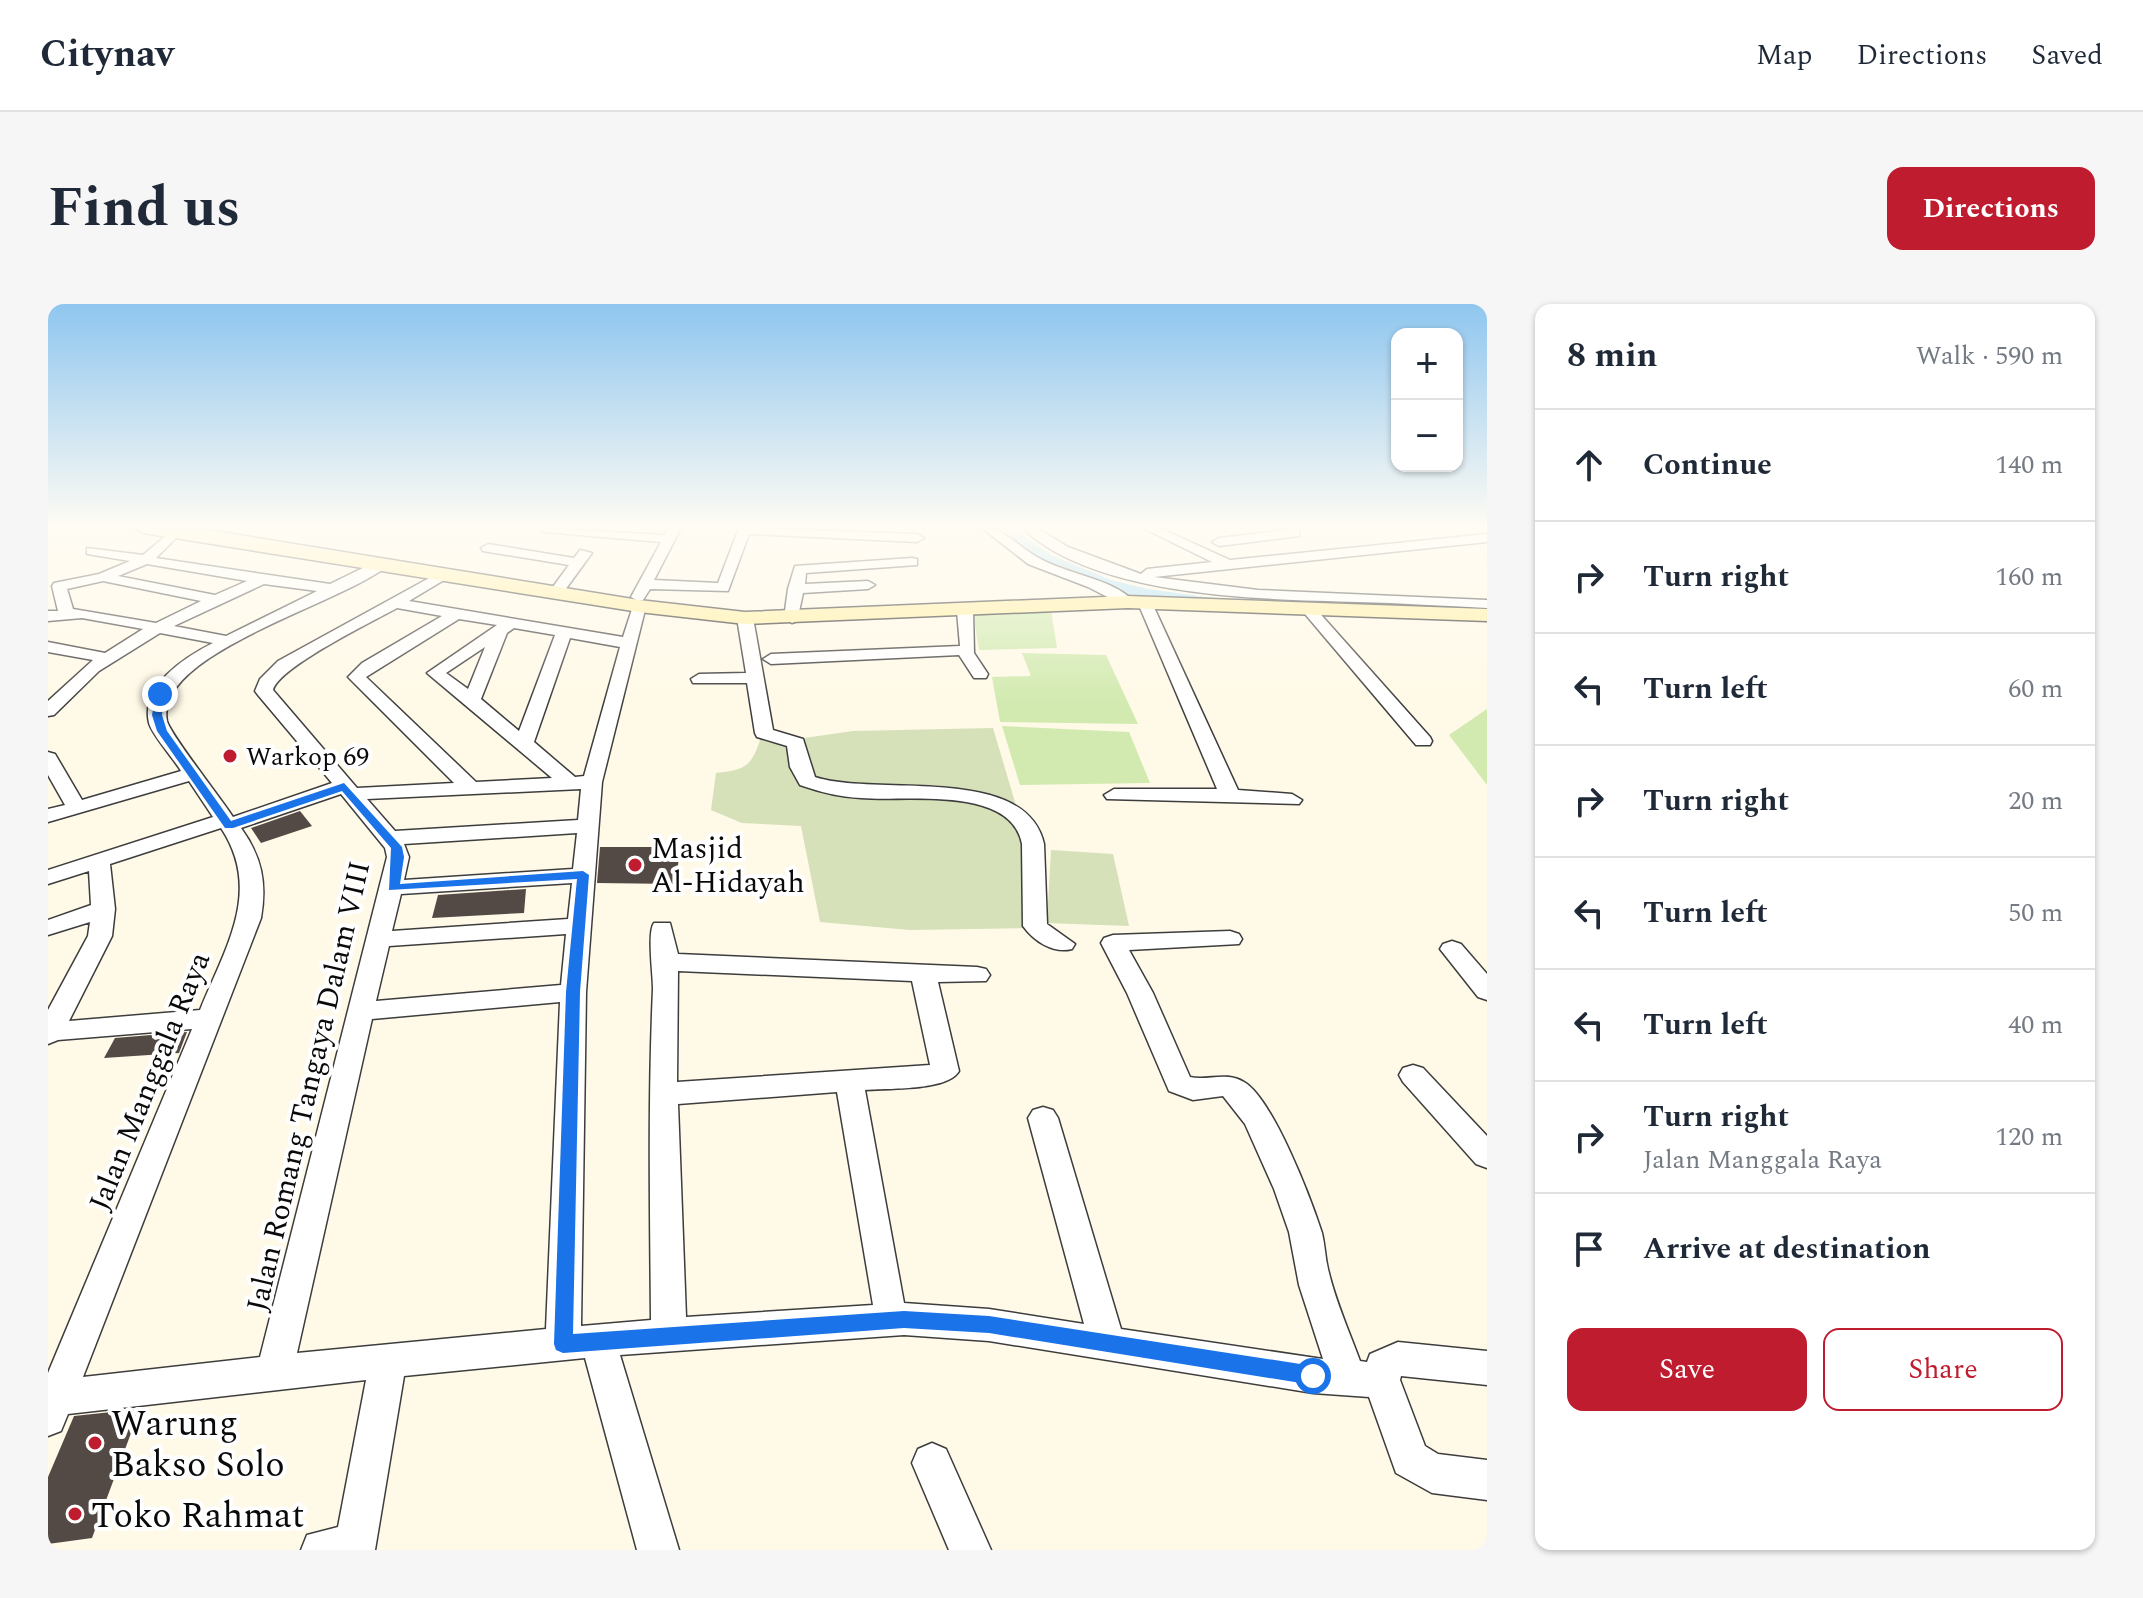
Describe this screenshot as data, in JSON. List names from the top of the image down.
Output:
{
  "streets": {
    "street": ["Jalan Manggala Raya", "Jalan Romang Tangaya Dalam VIII"]
  },
  "places": [
    "Warkop 69",
    "Masjid Al-Hidayah",
    "Warung Bakso Solo",
    "Toko Rahmat"
  ],
  "page": {
    "header": "Citynav",
    "nav": ["Map", "Directions", "Saved"],
    "title": "Find us",
    "buttons": [
      "Directions",
      ["Save", "Share"]
    ],
    "heading": ["8 min", "Walk · 590 m"],
    "map_buttons": ["+", "−"],
    "list": [
      ["Continue", "140 m"],
      ["Turn right", "160 m"],
      ["Turn left", "60 m"],
      ["Turn right", "20 m"],
      ["Turn left", "50 m"],
      ["Turn left", "40 m"],
      ["Turn right", "Jalan Manggala Raya", "120 m"],
      "Arrive at destination"
    ]
  }
}
